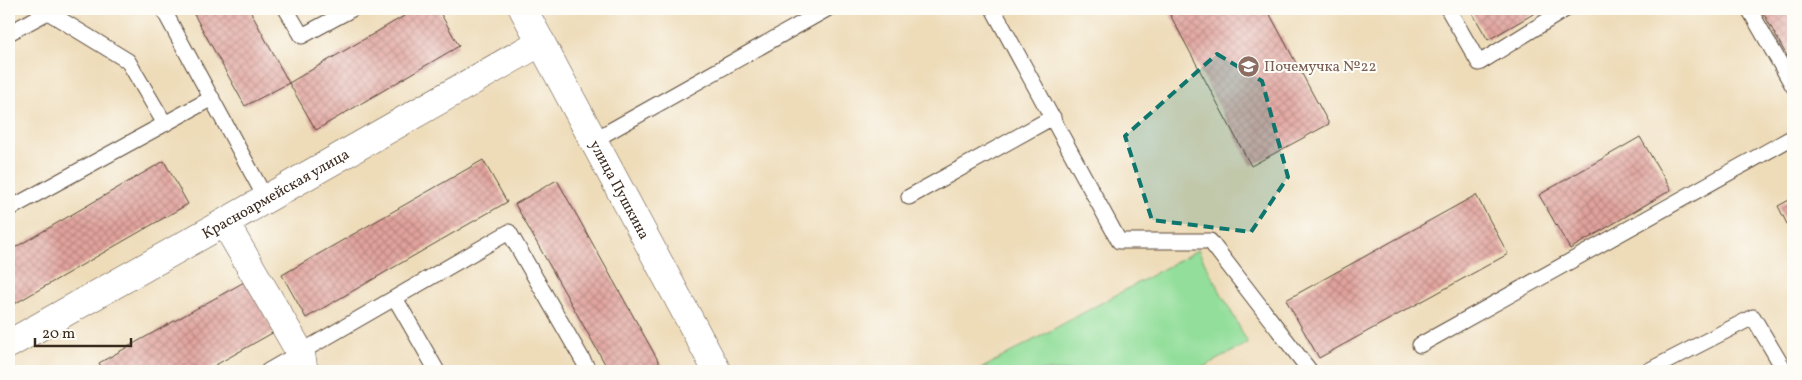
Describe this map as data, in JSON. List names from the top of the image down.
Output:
{
  "streets": {
    "street": ["улица Пушкина", "Красноармейская улица"]
  },
  "crossings": [
    ["улица Пушкина", "Красноармейская улица"]
  ],
  "places": {
    "school or university": ["Почемучка №22"]
  },
  "scale_bar": "20 m"
}
